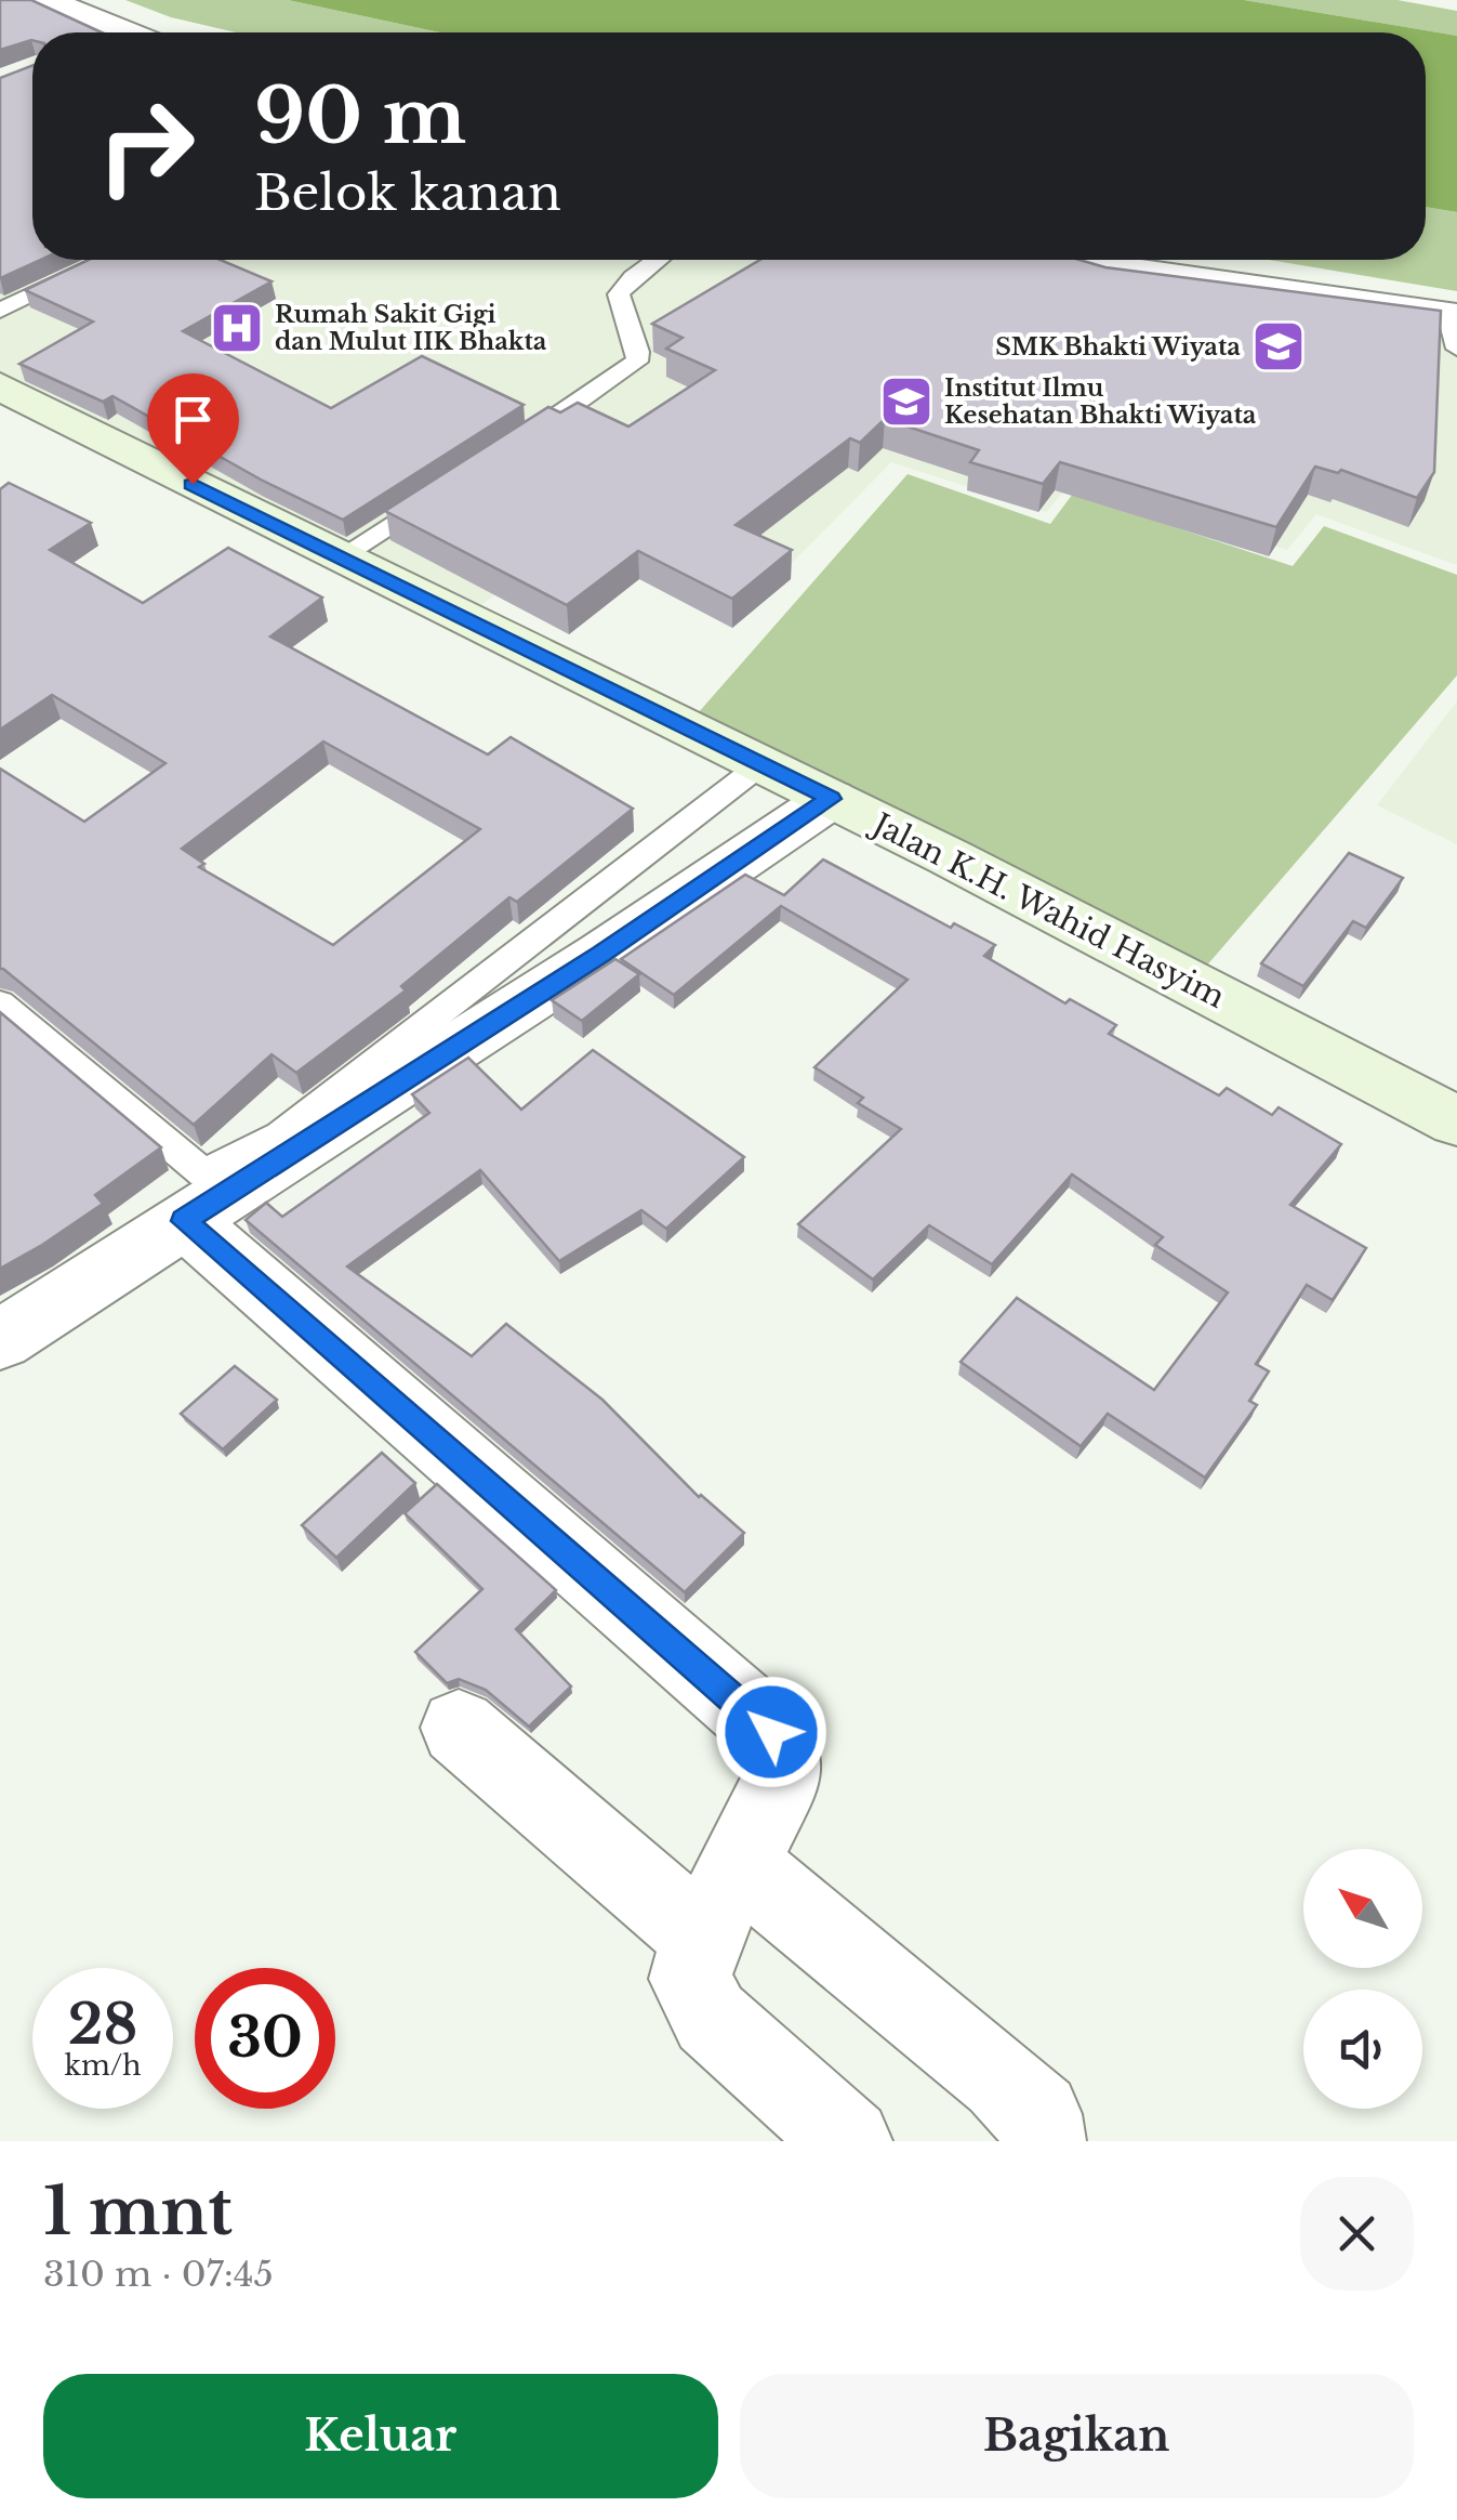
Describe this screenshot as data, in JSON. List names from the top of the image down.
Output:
{
  "streets": {
    "main road": ["Jalan K.H. Wahid Hasyim"]
  },
  "places": {
    "hospital": ["Rumah Sakit Gigi dan Mulut IIK Bhakta"],
    "school or university": ["SMK Bhakti Wiyata", "Institut Ilmu Kesehatan Bhakti Wiyata"]
  },
  "north": "top left",
  "page": {
    "turn": ["90 m", "Belok kanan"],
    "speed": "28 km/h",
    "limit": "30",
    "heading": ["1 mnt", "310 m · 07:45"],
    "buttons": ["Keluar", "Bagikan"]
  }
}
